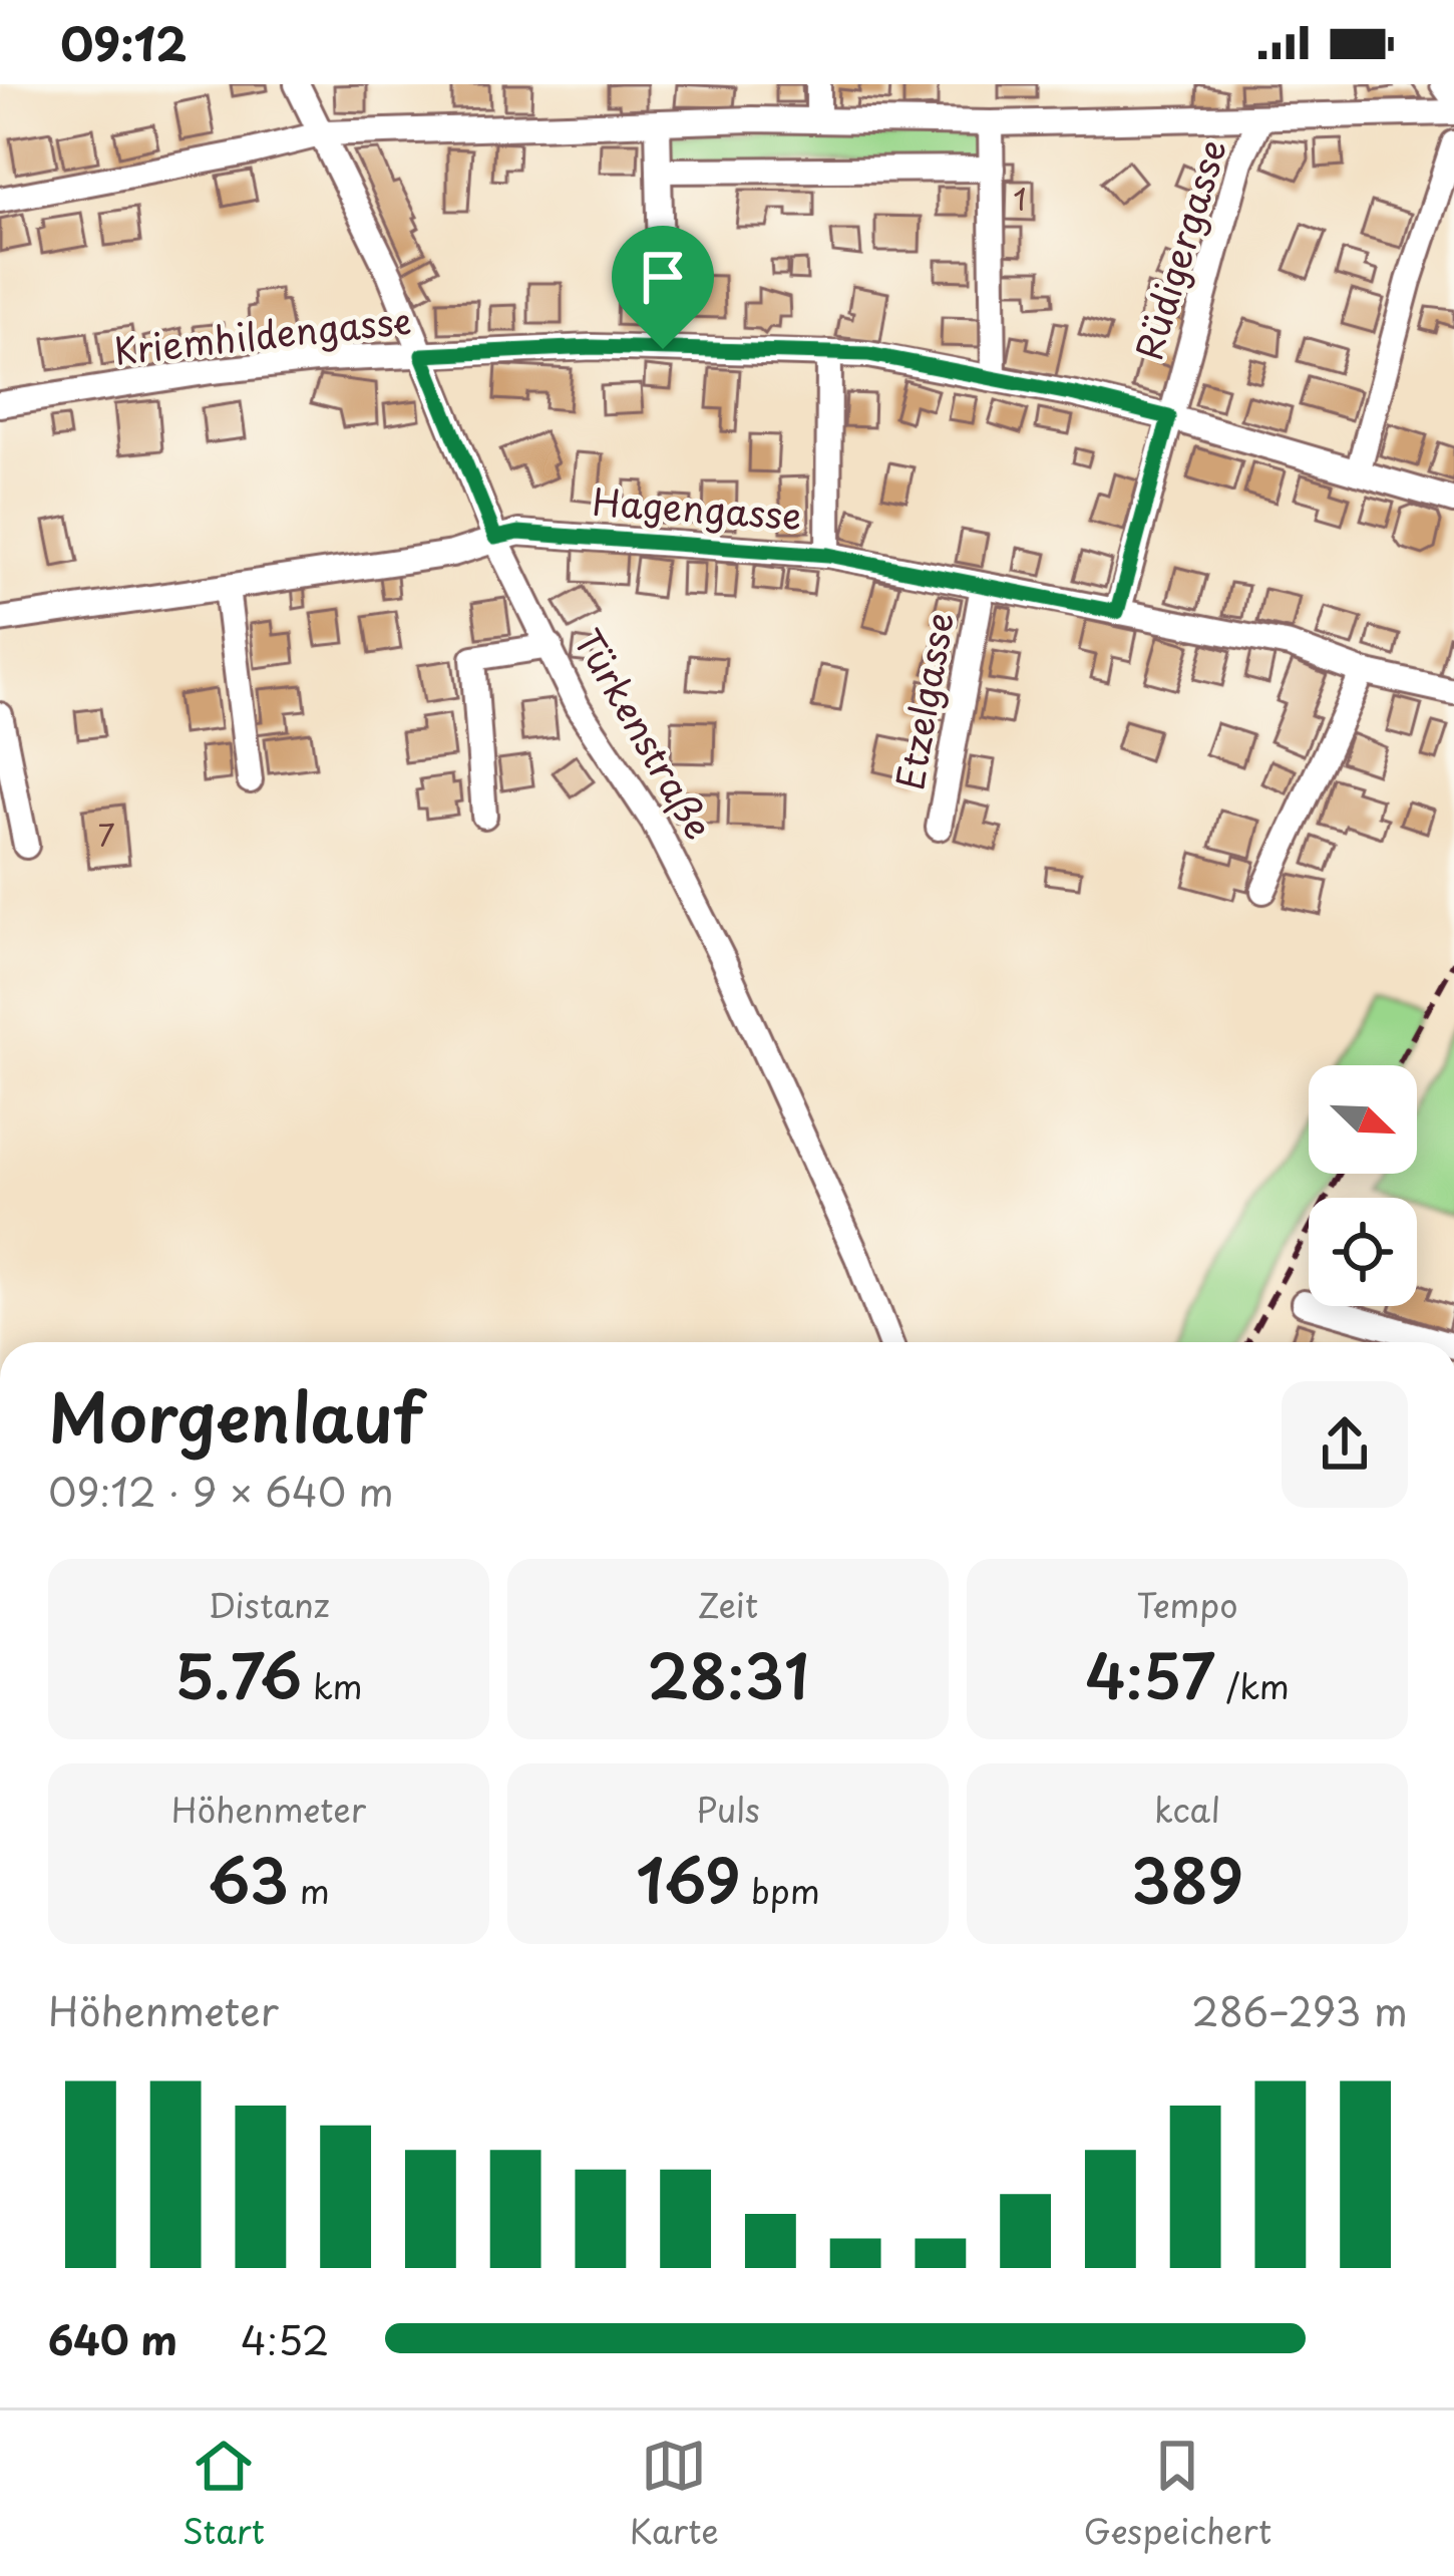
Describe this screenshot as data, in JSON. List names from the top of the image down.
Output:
{
  "streets": {
    "street": [
      "Rüdigergasse",
      "Kriemhildengasse",
      "Hagengasse",
      "Etzelgasse",
      "Türkenstraße"
    ]
  },
  "crossings": [
    ["Rüdigergasse", "Kriemhildengasse"],
    ["Rüdigergasse", "Hagengasse"],
    ["Kriemhildengasse", "Türkenstraße"],
    ["Hagengasse", "Etzelgasse"],
    ["Hagengasse", "Türkenstraße"]
  ],
  "house_numbers": ["1", "7"],
  "north": "bottom right",
  "page": {
    "status": "09:12",
    "heading": ["Morgenlauf", "09:12 · 9 × 640 m"],
    "stats": [
      ["Distanz", "5.76 km"],
      ["Zeit", "28:31"],
      ["Tempo", "4:57 /km"],
      ["Höhenmeter", "63 m"],
      ["Puls", "169 bpm"],
      ["kcal", "389"]
    ],
    "chart": ["Höhenmeter", "286–293 m"],
    "list": [
      {
        "name": "640 m",
        "note": "4:52"
      }
    ],
    "tabs": ["Start", "Karte", "Gespeichert"]
  }
}
